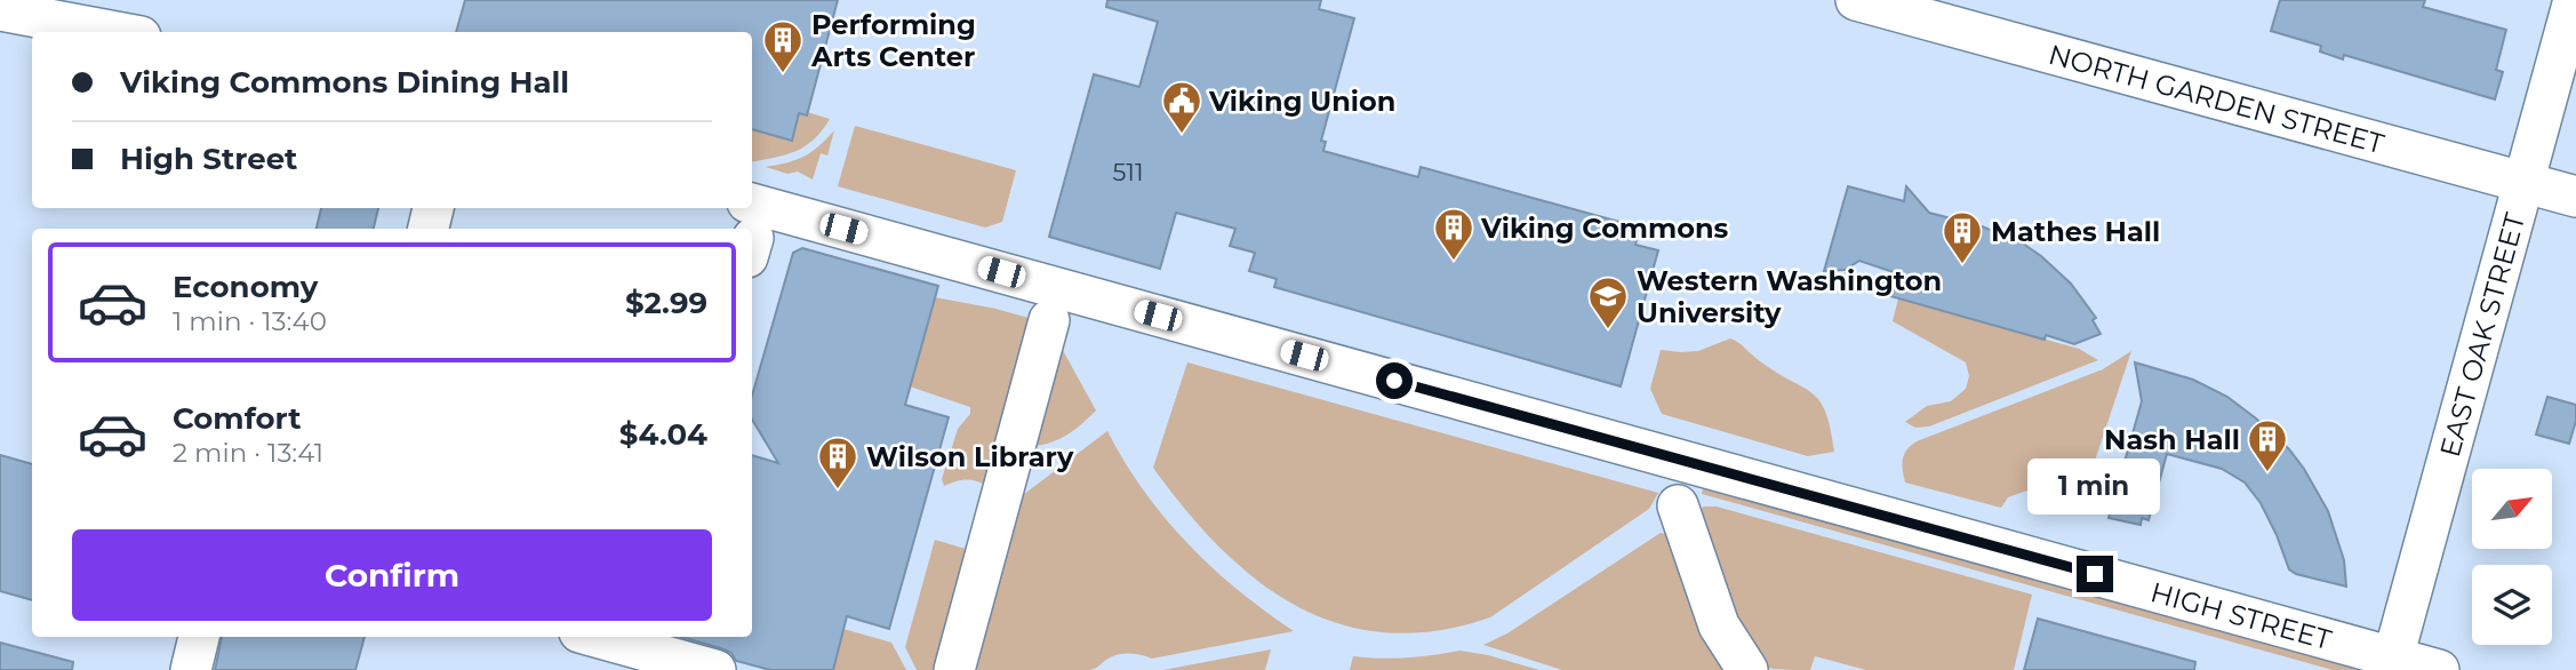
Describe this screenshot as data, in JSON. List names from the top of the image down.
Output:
{
  "streets": {
    "street": ["NORTH GARDEN STREET", "EAST OAK STREET", "HIGH STREET"]
  },
  "crossings": [
    ["NORTH GARDEN STREET", "EAST OAK STREET"],
    ["EAST OAK STREET", "HIGH STREET"]
  ],
  "places": {
    "building": [
      "Performing Arts Center",
      "Viking Commons",
      "Mathes Hall",
      "Nash Hall",
      "Wilson Library"
    ],
    "public building": ["Viking Union"],
    "school or university": ["Western Washington University"]
  },
  "house_numbers": ["511"],
  "north": "top right",
  "page": {
    "banner": ["Viking Commons Dining Hall", "High Street"],
    "list": [
      {
        "name": "Economy",
        "note": "1 min · 13:40",
        "value": "$2.99"
      },
      {
        "name": "Comfort",
        "note": "2 min · 13:41",
        "value": "$4.04"
      }
    ],
    "bubble": "1 min",
    "buttons": "Confirm"
  }
}
